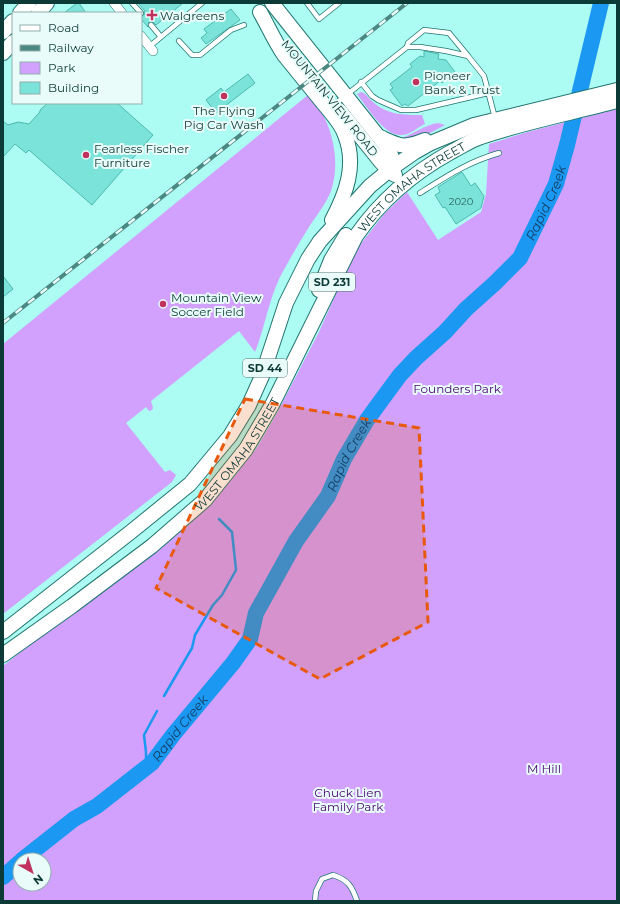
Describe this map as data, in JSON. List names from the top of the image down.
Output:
{
  "streets": {
    "main road": [
      "MOUNTAIN VIEW ROAD",
      "WEST OMAHA STREET",
      "SD 231",
      "SD 44"
    ]
  },
  "crossings": [
    ["MOUNTAIN VIEW ROAD", "WEST OMAHA STREET"],
    ["MOUNTAIN VIEW ROAD", "SD 44"],
    ["WEST OMAHA STREET", "SD 44"]
  ],
  "water": ["Rapid Creek"],
  "parks": ["Founders Park", "M Hill", "Chuck Lien Family Park"],
  "places": {
    "health": ["Walgreens"],
    "other": [
      "Pioneer Bank & Trust",
      "The Flying Pig Car Wash",
      "Fearless Fischer Furniture",
      "Mountain View Soccer Field"
    ]
  },
  "house_numbers": ["2020"],
  "legend": [
    "Road",
    "Railway",
    "Park",
    "Building"
  ],
  "north": "bottom right"
}
